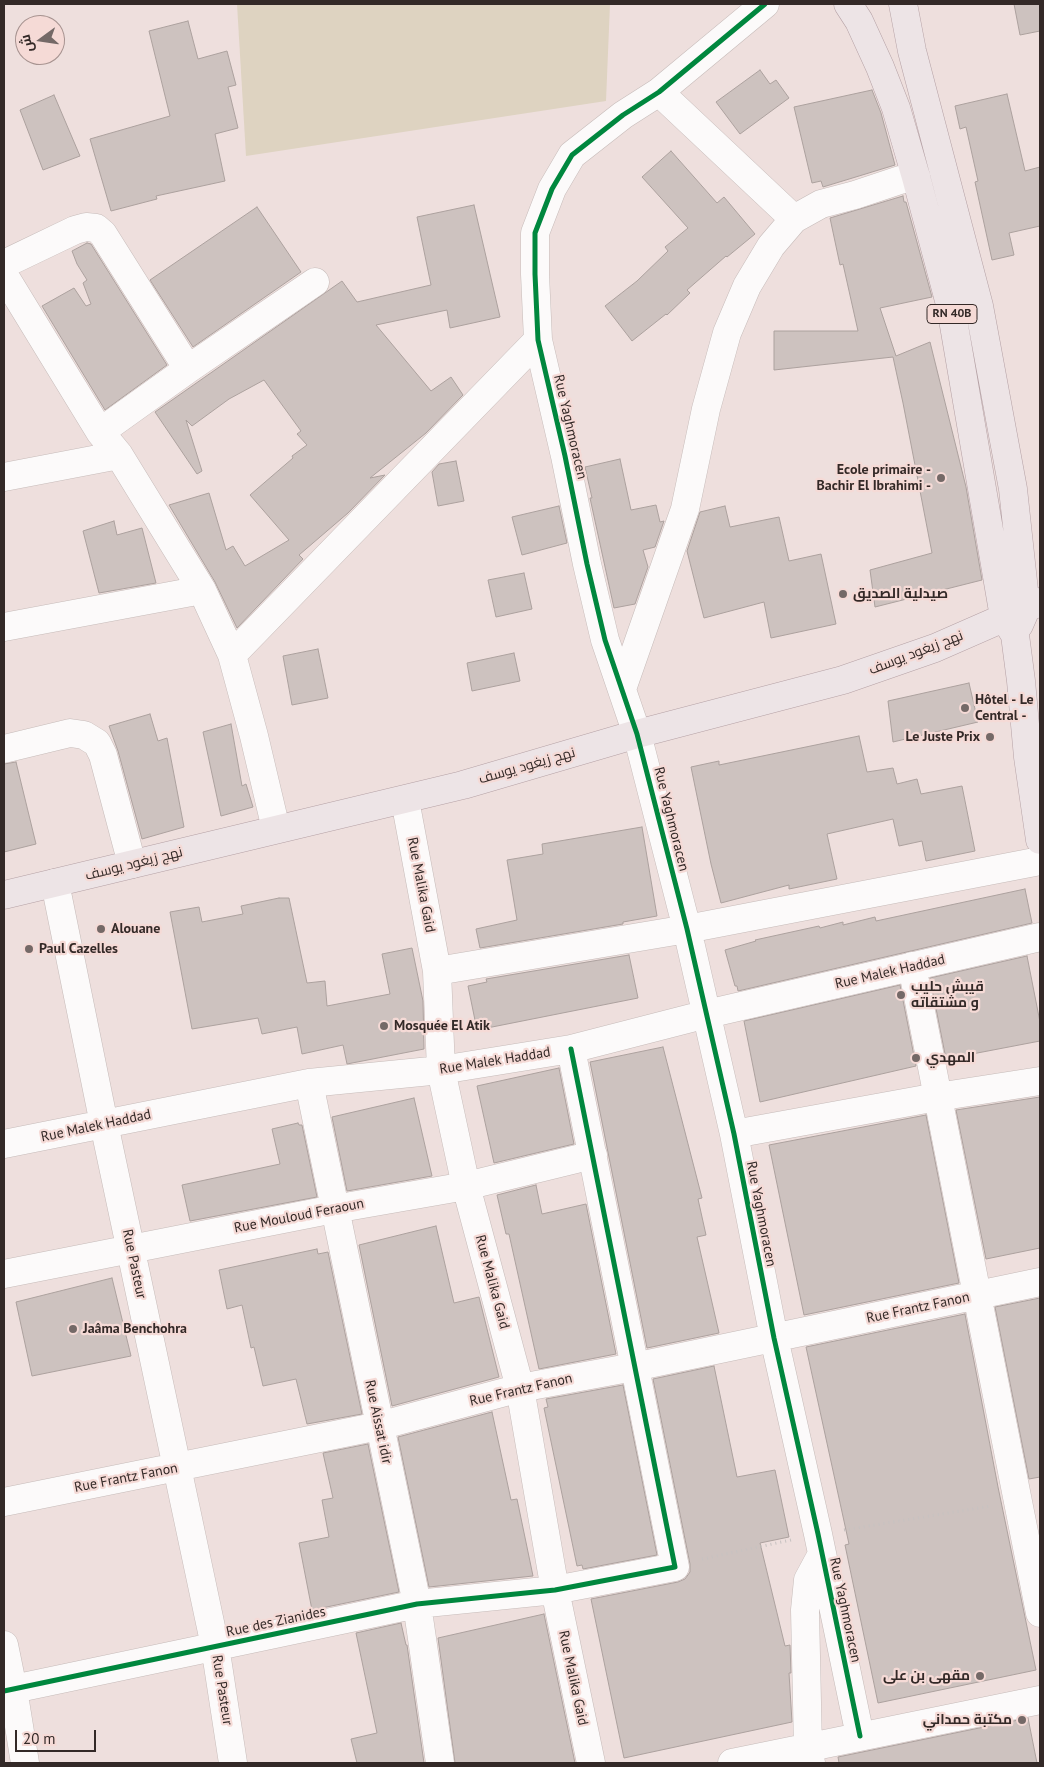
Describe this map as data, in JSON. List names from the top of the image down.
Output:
{
  "streets": {
    "main road": ["RN 40B", "نهج زيغود يوسف"],
    "street": [
      "Rue Yaghmoracen",
      "Rue Malika Gaid",
      "Rue Malek Haddad",
      "Rue Mouloud Feraoun",
      "Rue Pasteur",
      "Rue Frantz Fanon",
      "Rue Aissat idir",
      "Rue des Zianides"
    ]
  },
  "crossings": [
    ["RN 40B", "نهج زيغود يوسف"],
    ["Rue Yaghmoracen", "نهج زيغود يوسف"],
    ["Rue Yaghmoracen", "Rue Malek Haddad"],
    ["Rue Yaghmoracen", "Rue Frantz Fanon"],
    ["نهج زيغود يوسف", "Rue Malika Gaid"],
    ["نهج زيغود يوسف", "Rue Pasteur"],
    ["Rue Malika Gaid", "Rue Malek Haddad"],
    ["Rue Malika Gaid", "Rue Mouloud Feraoun"],
    ["Rue Malika Gaid", "Rue Frantz Fanon"],
    ["Rue Malika Gaid", "Rue des Zianides"],
    ["Rue Malek Haddad", "Rue Pasteur"],
    ["Rue Malek Haddad", "Rue Aissat idir"],
    ["Rue Mouloud Feraoun", "Rue Pasteur"],
    ["Rue Mouloud Feraoun", "Rue Aissat idir"],
    ["Rue Pasteur", "Rue Frantz Fanon"],
    ["Rue Pasteur", "Rue des Zianides"],
    ["Rue Frantz Fanon", "Rue Aissat idir"],
    ["Rue Aissat idir", "Rue des Zianides"]
  ],
  "places": [
    "Ecole primaire - Bachir El Ibrahimi -",
    "صيدلية الصديق",
    "Hôtel - Le Central -",
    "Le Juste Prix",
    "Alouane",
    "Paul Cazelles",
    "قيبش حليب و مشتقاته",
    "Mosquée El Atik",
    "المهدي",
    "Jaâma Benchohra",
    "مقهى بن على",
    "مكتبة حمداني"
  ],
  "scale_bar": "20 m",
  "north": "left"
}
